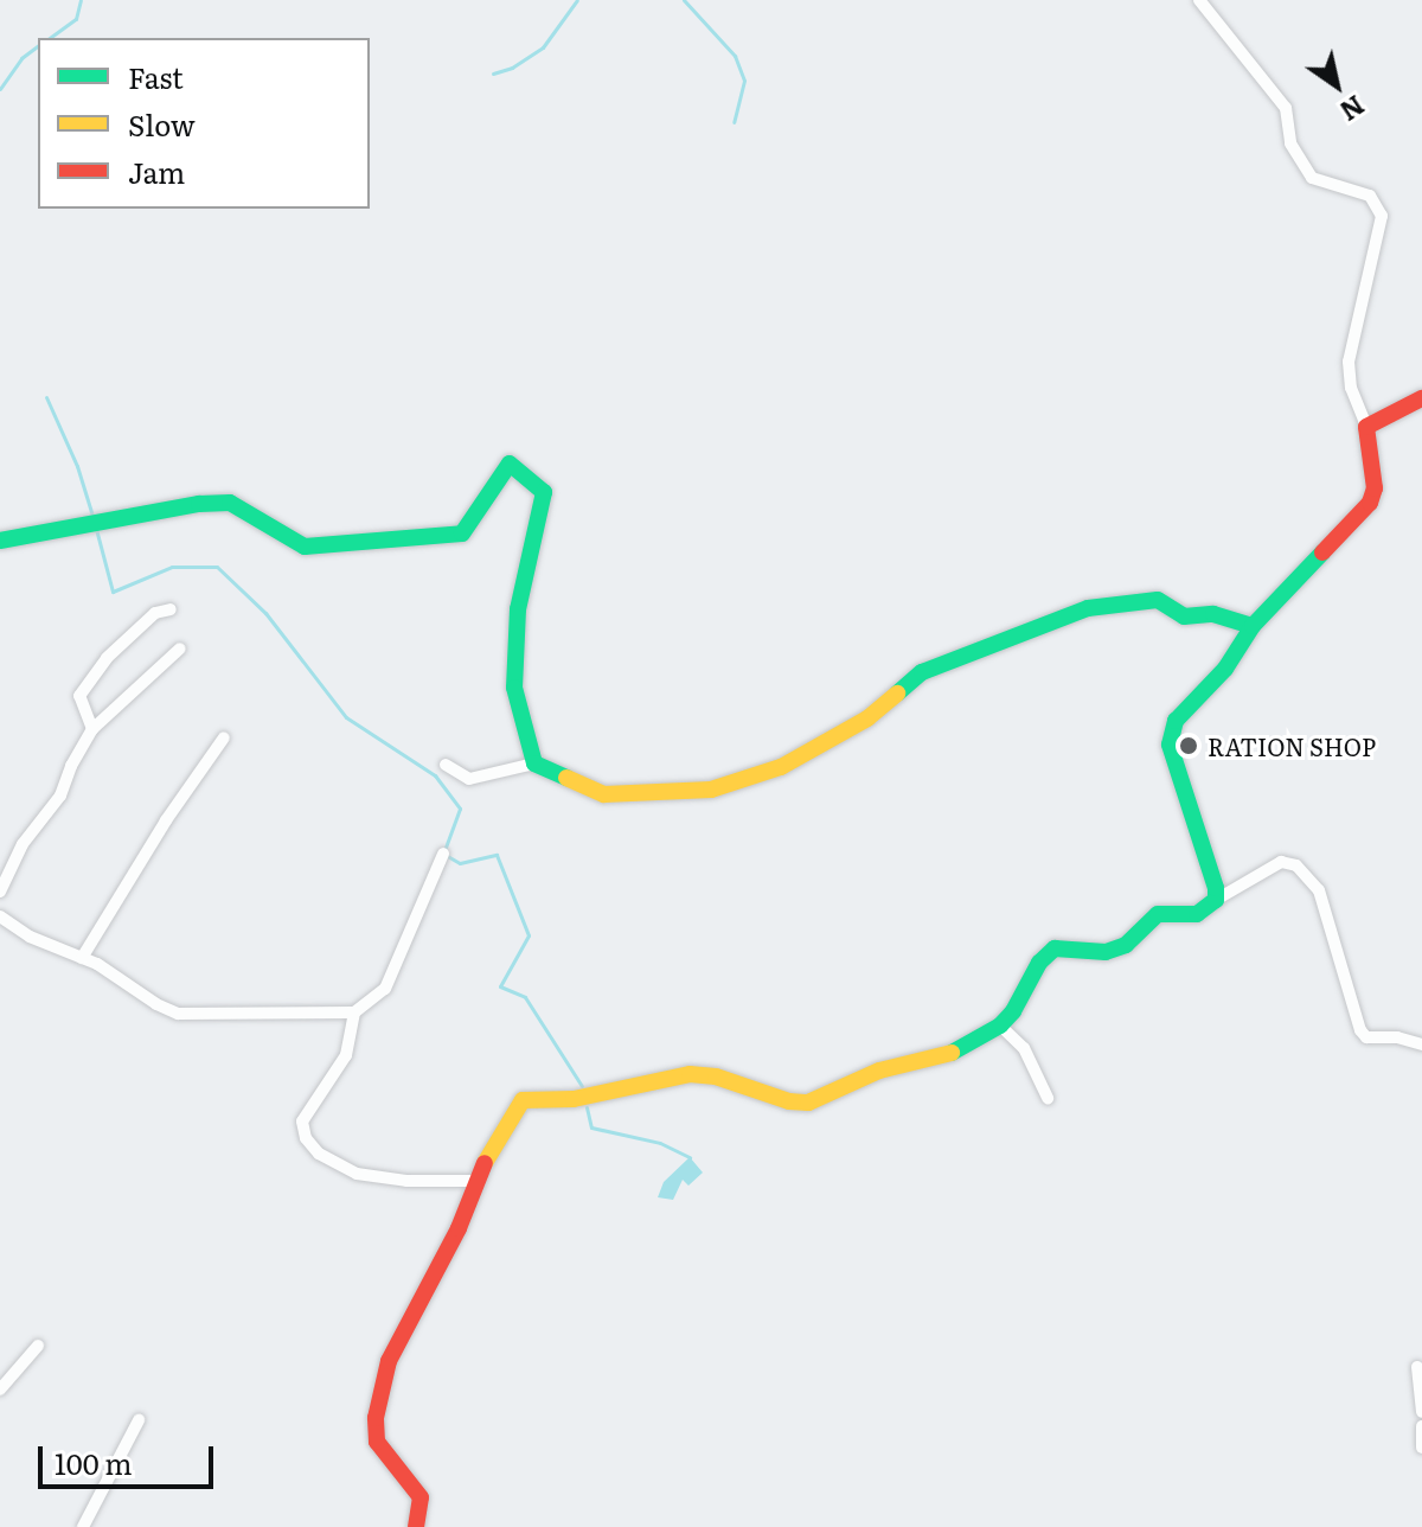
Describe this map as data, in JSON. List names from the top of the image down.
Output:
{
  "places": ["RATION SHOP"],
  "legend": ["Fast", "Slow", "Jam"],
  "scale_bar": "100 m",
  "north": "bottom right"
}
